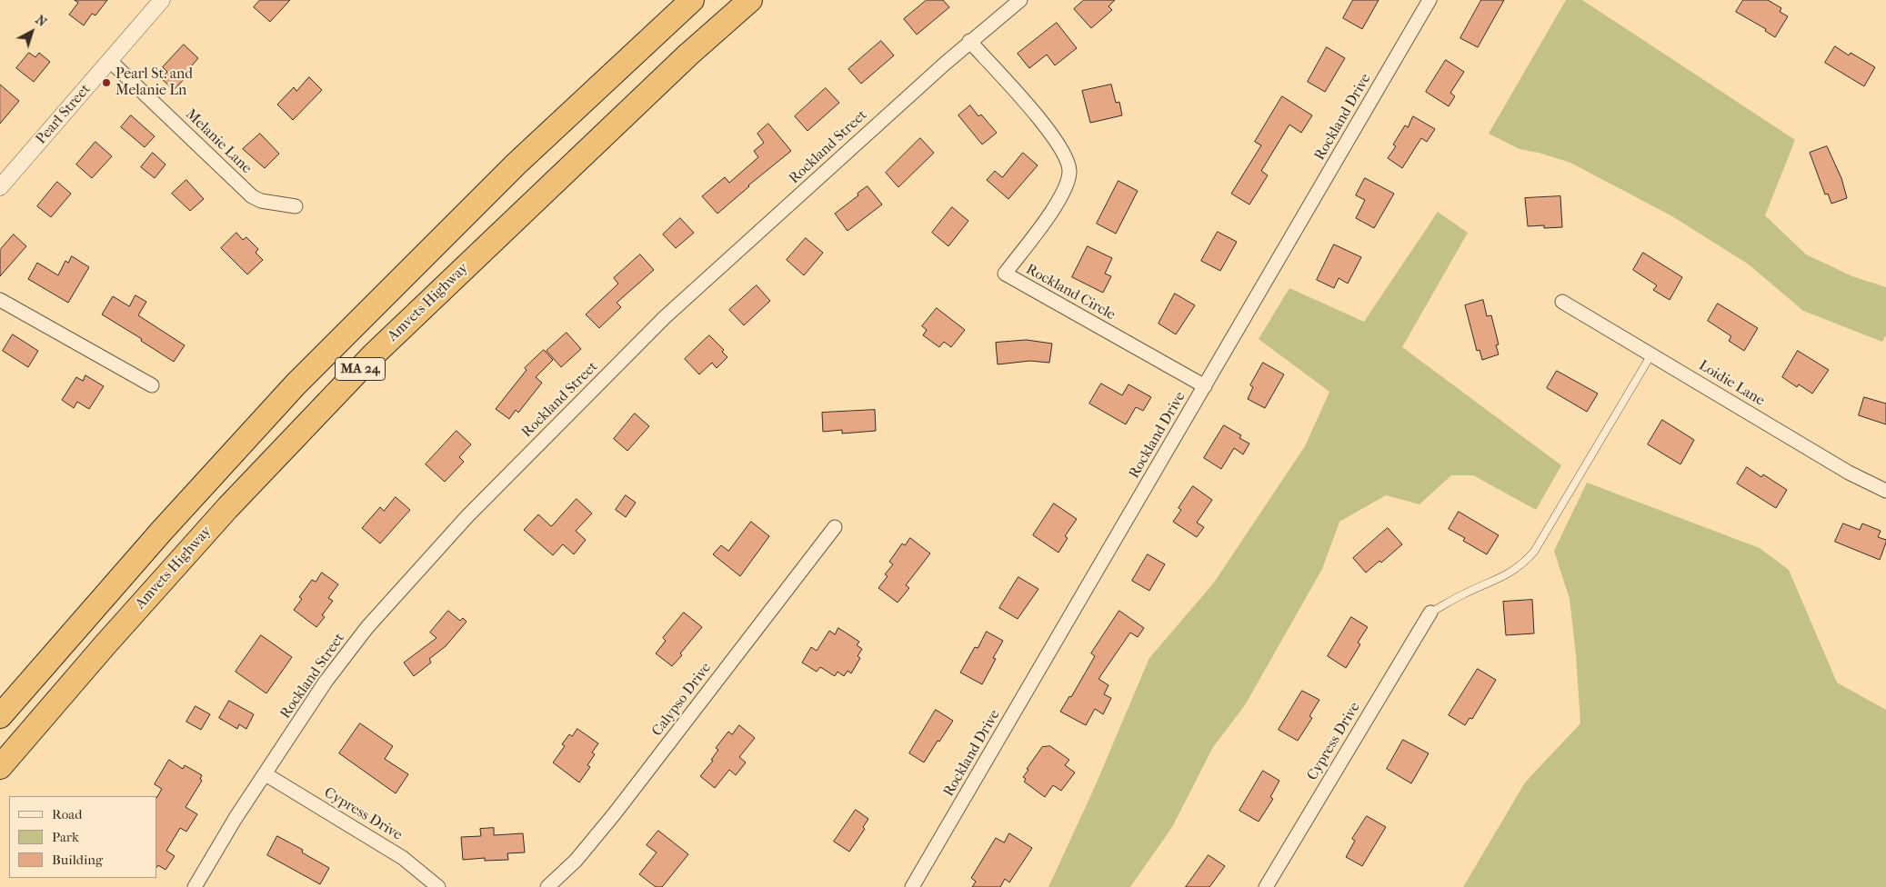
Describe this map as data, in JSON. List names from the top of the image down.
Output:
{
  "streets": {
    "highway": ["Amvets Highway", "MA 24"],
    "street": [
      "Pearl Street",
      "Rockland Drive",
      "Melanie Lane",
      "Rockland Street",
      "Rockland Circle",
      "Loidie Lane",
      "Calypso Drive",
      "Cypress Drive"
    ]
  },
  "crossings": [
    ["Pearl Street", "Melanie Lane"],
    ["Rockland Drive", "Rockland Circle"],
    ["Rockland Street", "Rockland Circle"],
    ["Rockland Street", "Cypress Drive"]
  ],
  "places": ["Pearl St. and Melanie Ln"],
  "legend": ["Road", "Park", "Building"],
  "north": "top right"
}
